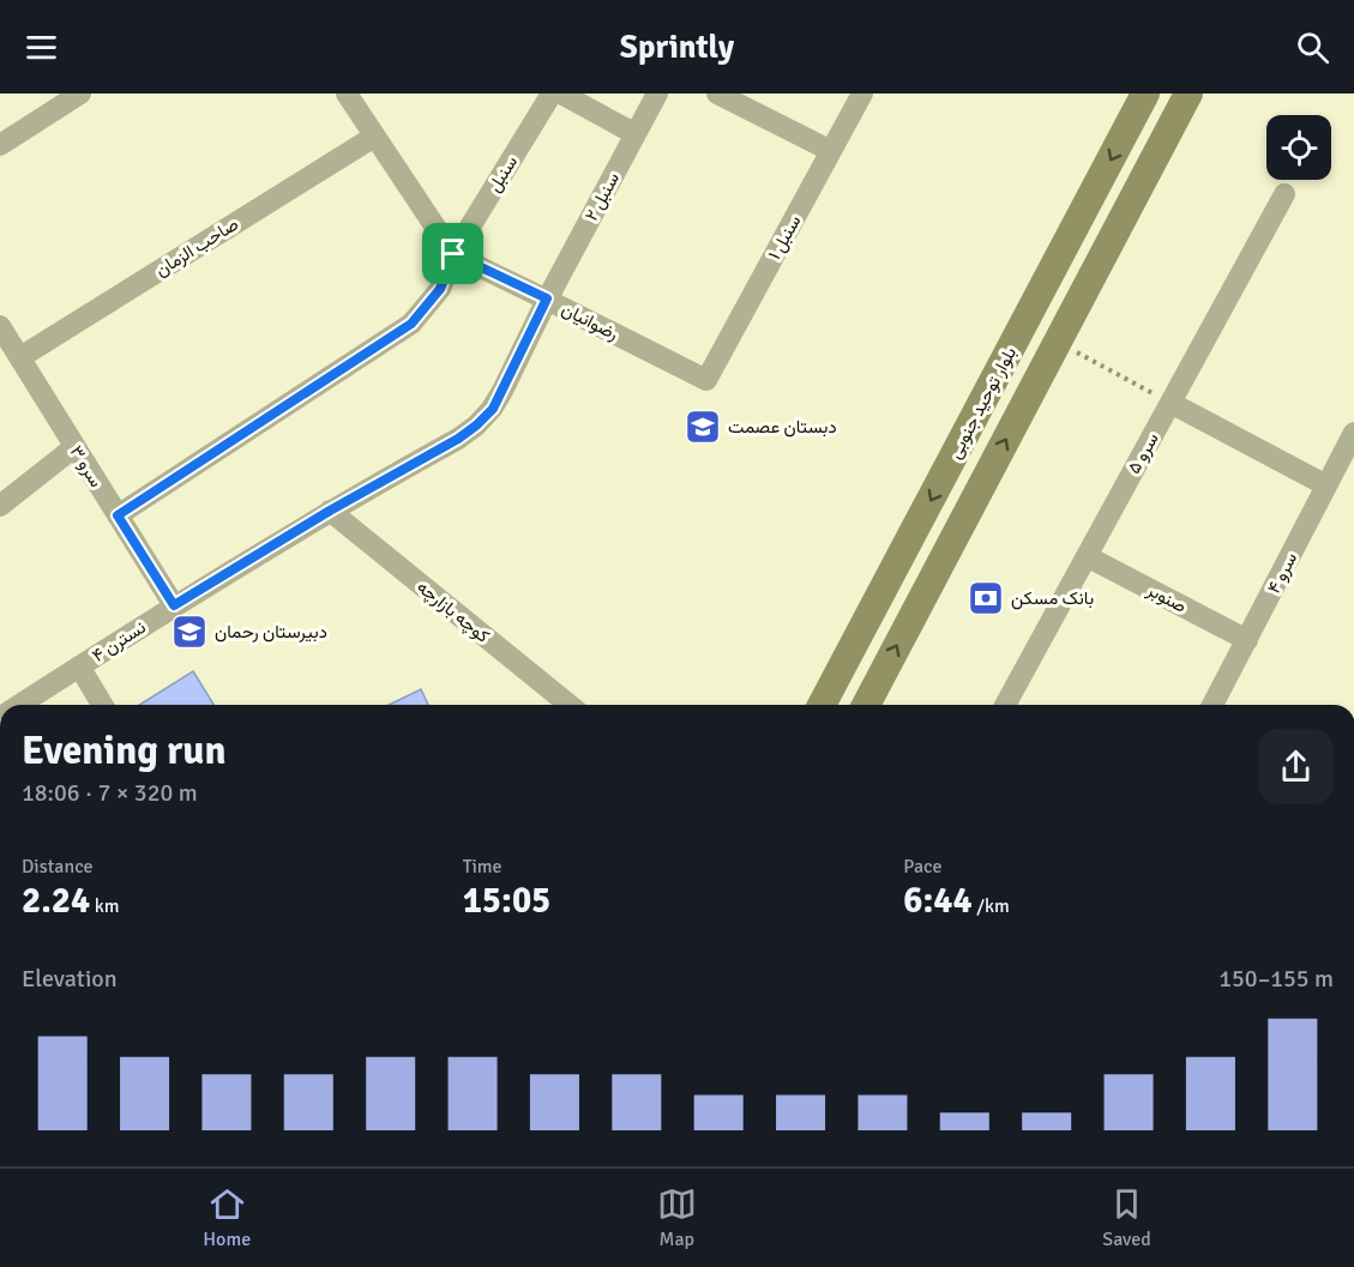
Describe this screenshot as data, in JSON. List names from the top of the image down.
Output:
{
  "streets": {
    "main road": ["بلوار توحید جنوبی"],
    "street": [
      "سنبل",
      "سنبل ۲",
      "سنبل ۱",
      "صاحب الزمان",
      "رضوانیان",
      "سرو ۵",
      "سرو ۳",
      "سرو ۴",
      "صنوبر",
      "کوچه بازارچه",
      "نسترن ۴"
    ]
  },
  "crossings": [
    ["سنبل", "رضوانیان"],
    ["سنبل", "سرو ۳"],
    ["سنبل ۲", "رضوانیان"],
    ["سنبل ۲", "نسترن ۴"],
    ["سنبل ۱", "رضوانیان"],
    ["صاحب الزمان", "سرو ۳"],
    ["رضوانیان", "نسترن ۴"],
    ["سرو ۵", "صنوبر"],
    ["سرو ۳", "نسترن ۴"],
    ["سرو ۴", "صنوبر"],
    ["کوچه بازارچه", "نسترن ۴"]
  ],
  "places": {
    "school or university": ["دبستان عصمت", "دبیرستان رحمان"],
    "bank": ["بانک مسکن"]
  },
  "page": {
    "header": "Sprintly",
    "heading": ["Evening run", "18:06 · 7 × 320 m"],
    "stats": [
      ["Distance", "2.24 km"],
      ["Time", "15:05"],
      ["Pace", "6:44 /km"]
    ],
    "chart": ["Elevation", "150–155 m"],
    "tabs": ["Home", "Map", "Saved"]
  }
}
